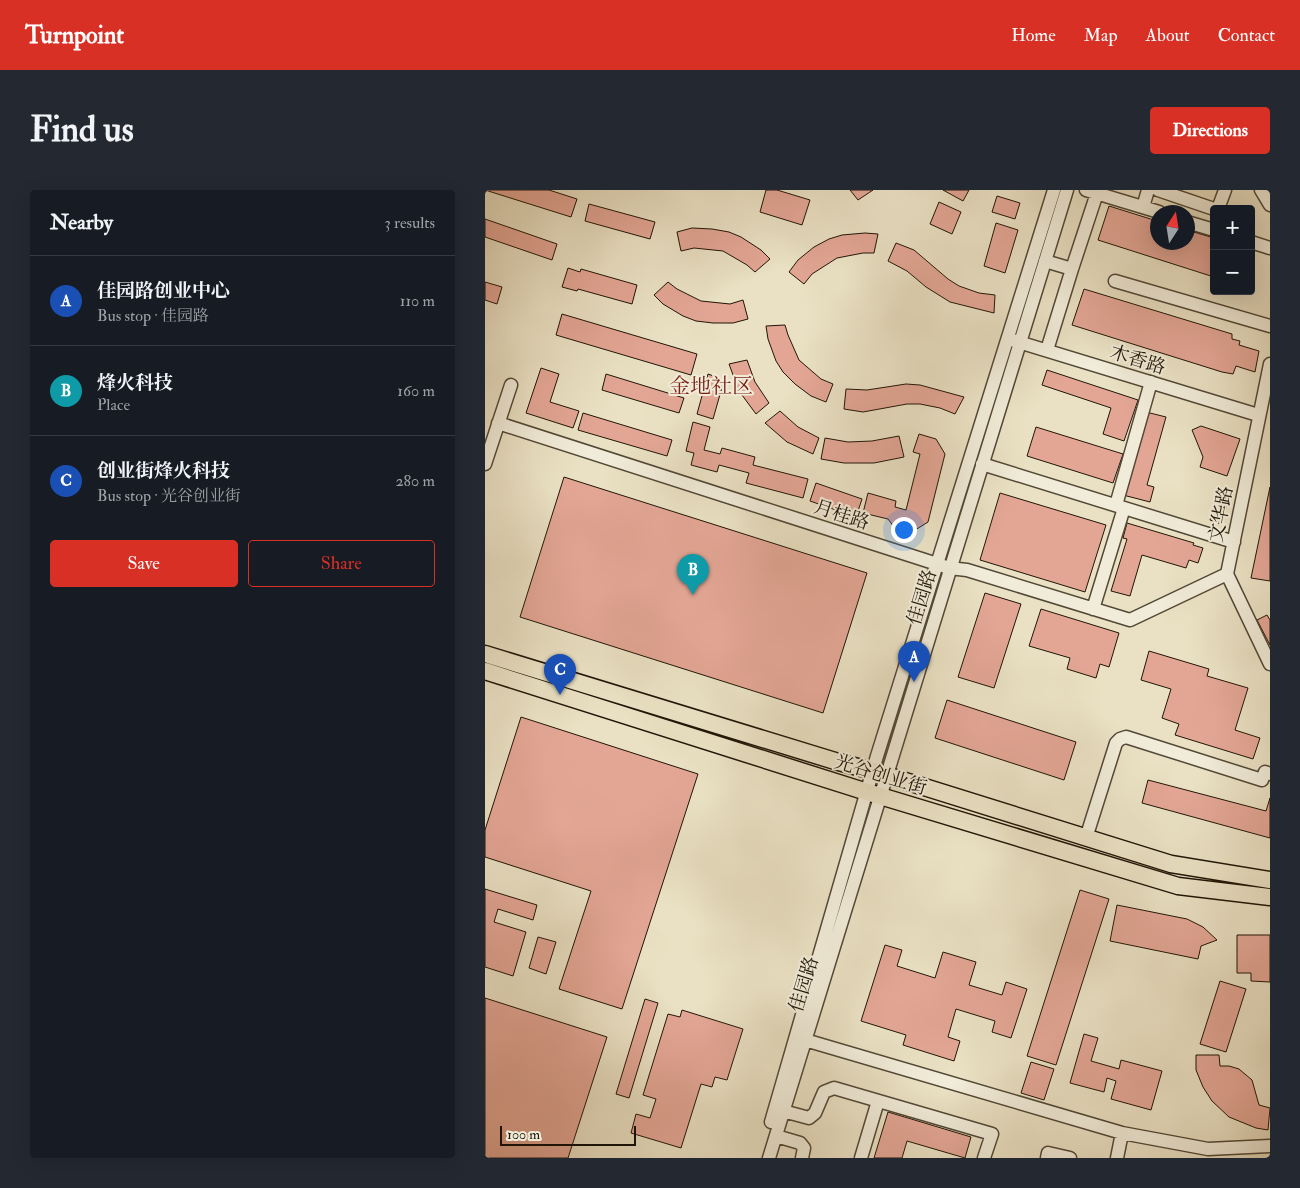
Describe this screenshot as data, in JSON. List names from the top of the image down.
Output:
{
  "streets": {
    "main road": ["光谷创业街"],
    "street": [
      "木香路",
      "月桂路",
      "文华路",
      "佳园路"
    ]
  },
  "crossings": [
    ["木香路", "文华路"],
    ["木香路", "佳园路"],
    ["月桂路", "文华路"],
    ["月桂路", "佳园路"],
    ["佳园路", "光谷创业街"]
  ],
  "districts": ["金地社区"],
  "scale_bar": "100 m",
  "north": "top",
  "page": {
    "header": "Turnpoint",
    "nav": [
      "Home",
      "Map",
      "About",
      "Contact"
    ],
    "buttons": [
      "Directions",
      ["Save", "Share"]
    ],
    "title": "Find us",
    "heading": ["Nearby", "3 results"],
    "map_buttons": ["+", "−"],
    "list": [
      {
        "mark": "A",
        "name": "佳园路创业中心",
        "note": "Bus stop · 佳园路",
        "value": "110 m"
      },
      {
        "mark": "B",
        "name": "烽火科技",
        "note": "Place",
        "value": "160 m"
      },
      {
        "mark": "C",
        "name": "创业街烽火科技",
        "note": "Bus stop · 光谷创业街",
        "value": "280 m"
      }
    ],
    "pins": ["B", "A", "C"],
    "scale": "100 m"
  }
}
